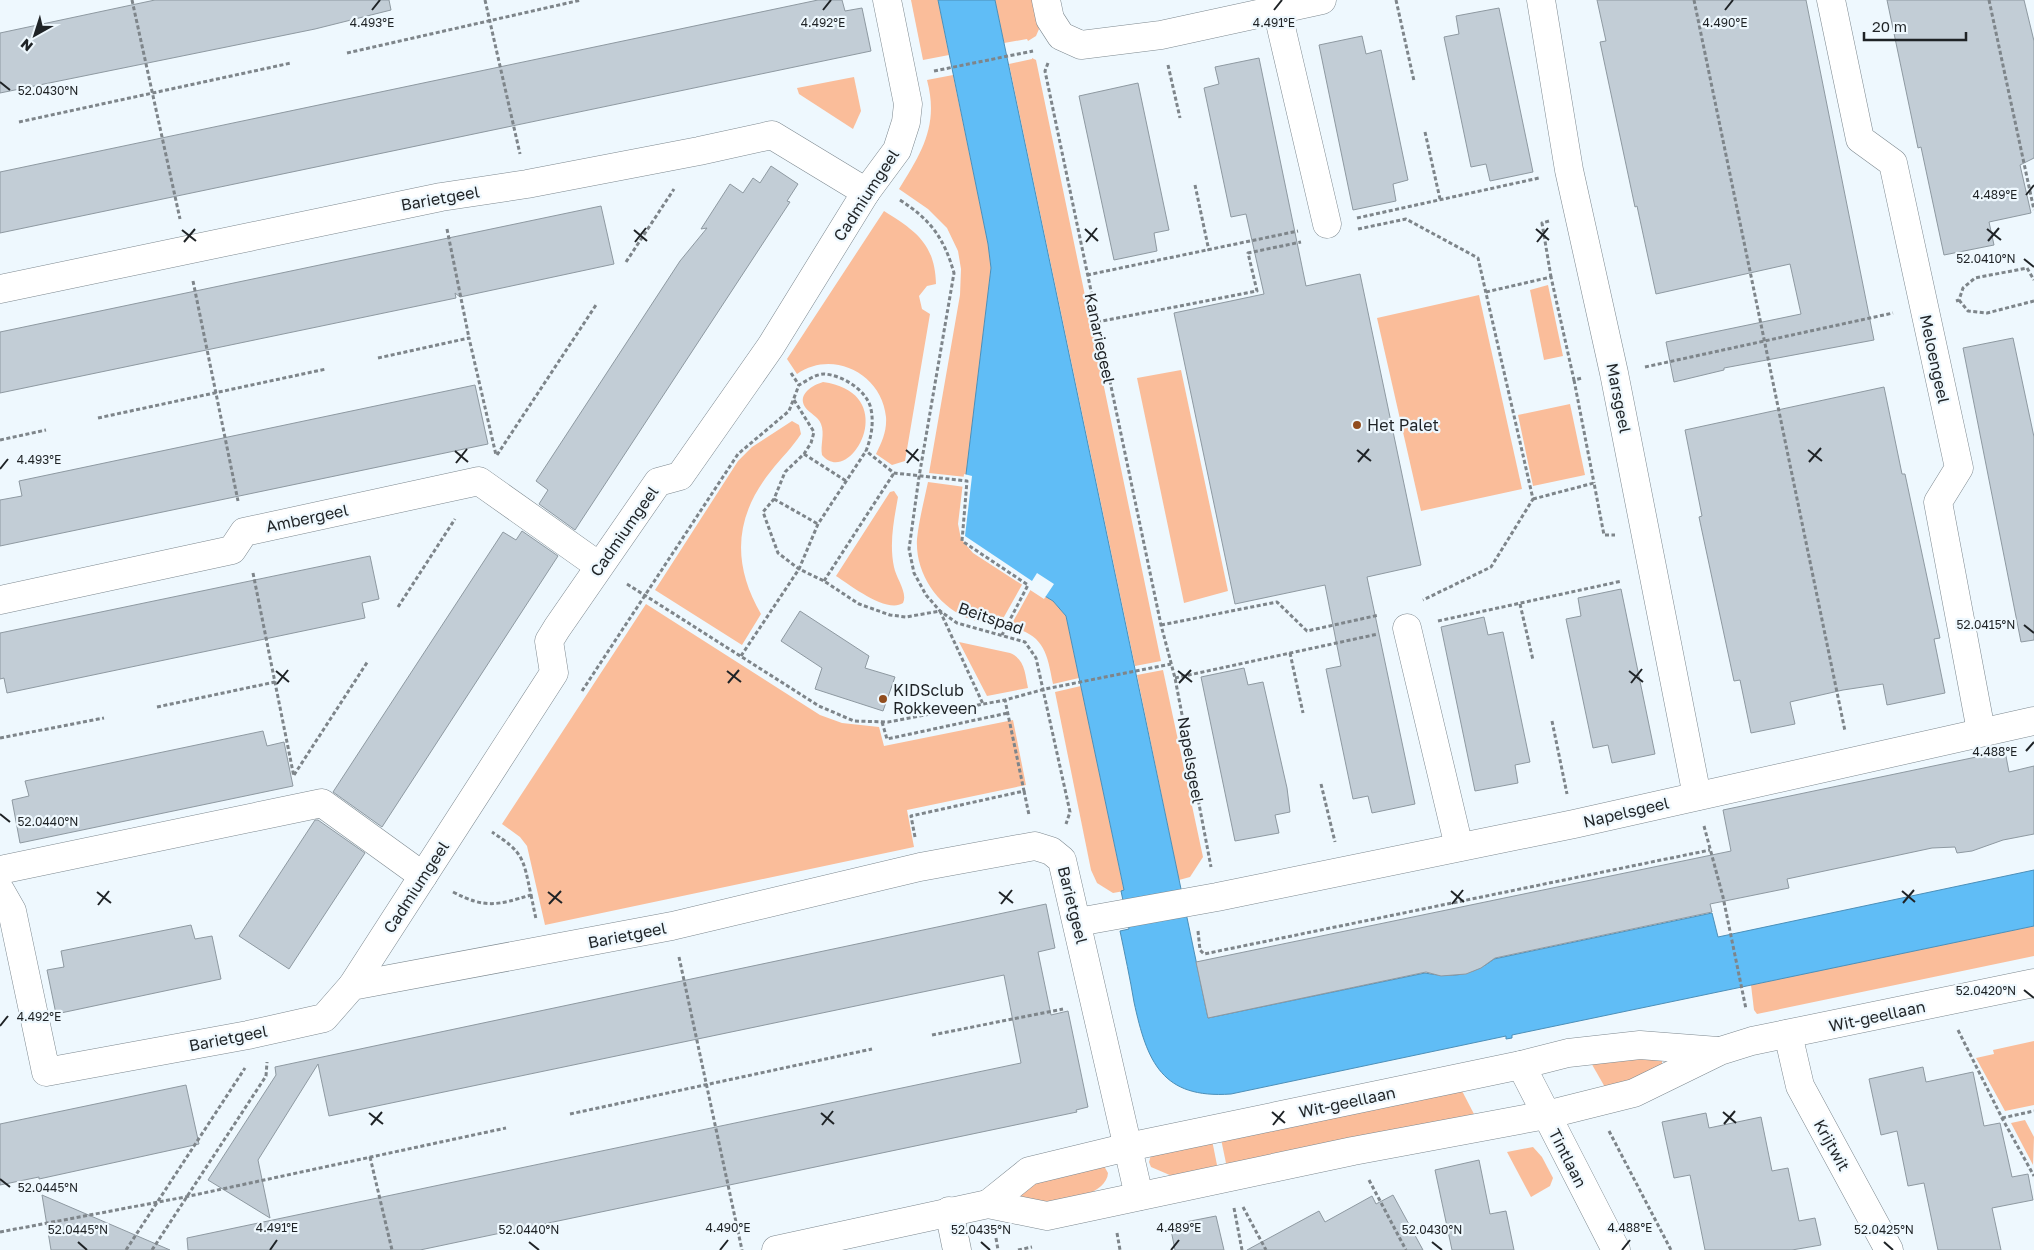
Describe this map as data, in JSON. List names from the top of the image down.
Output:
{
  "streets": {
    "street": [
      "Cadmiumgeel",
      "Barietgeel",
      "Meloengeel",
      "Marsgeel",
      "Ambergeel",
      "Napelsgeel",
      "Wit-geellaan",
      "Krijtwit",
      "Tintlaan"
    ],
    "path": ["Kanariegeel", "Beitspad"]
  },
  "crossings": [
    ["Cadmiumgeel", "Barietgeel"],
    ["Cadmiumgeel", "Ambergeel"],
    ["Cadmiumgeel", "Beitspad"],
    ["Barietgeel", "Beitspad"],
    ["Barietgeel", "Napelsgeel"],
    ["Barietgeel", "Wit-geellaan"],
    ["Kanariegeel", "Napelsgeel"],
    ["Meloengeel", "Napelsgeel"],
    ["Marsgeel", "Napelsgeel"],
    ["Wit-geellaan", "Krijtwit"],
    ["Wit-geellaan", "Tintlaan"]
  ],
  "places": ["Het Palet", "KIDSclub Rokkeveen"],
  "scale_bar": "20 m",
  "north": "bottom left",
  "coordinates": [
    "4.493°E",
    "4.492°E",
    "4.491°E",
    "4.490°E",
    "52.0430°N",
    "4.489°E",
    "52.0410°N",
    "52.0415°N",
    "4.488°E",
    "52.0440°N",
    "52.0420°N",
    "52.0445°N",
    "52.0435°N",
    "52.0425°N"
  ]
}
